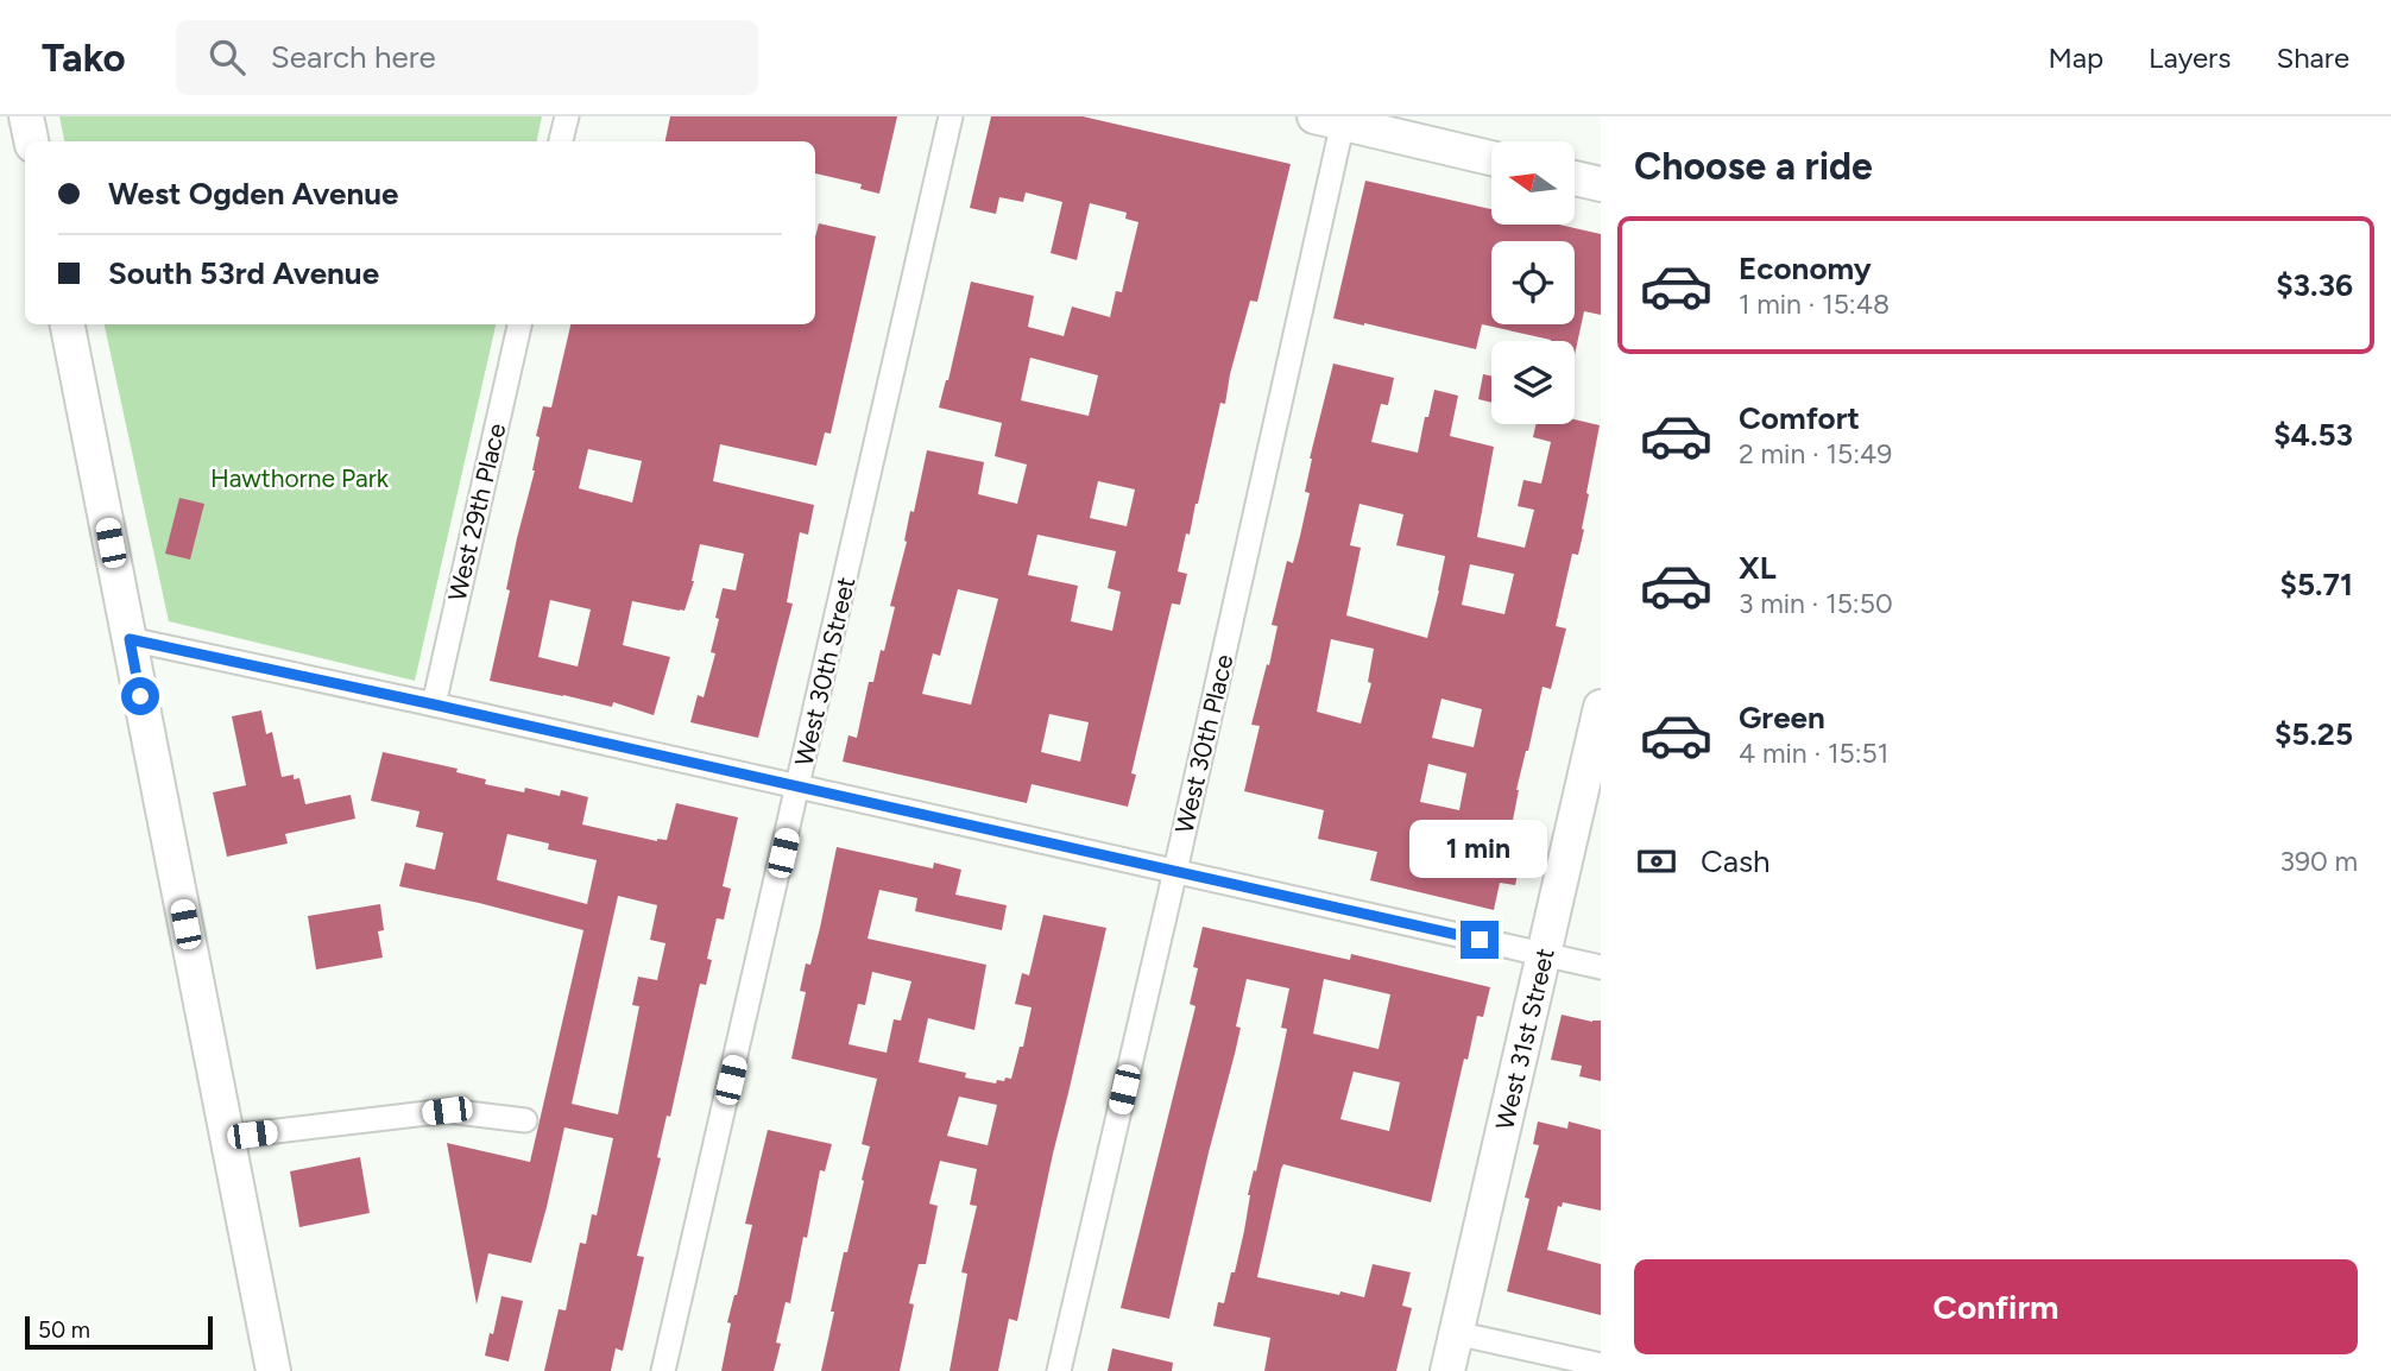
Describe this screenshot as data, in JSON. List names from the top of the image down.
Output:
{
  "streets": {
    "main road": ["West 31st Street"],
    "street": ["West 29th Place", "West 30th Street", "West 30th Place"]
  },
  "parks": ["Hawthorne Park"],
  "scale_bar": "50 m",
  "north": "left",
  "page": {
    "header": "Tako",
    "search": "Search here",
    "nav": ["Map", "Layers", "Share"],
    "heading": "Choose a ride",
    "banner": ["West Ogden Avenue", "South 53rd Avenue"],
    "list": [
      {
        "name": "Economy",
        "note": "1 min · 15:48",
        "value": "$3.36"
      },
      {
        "name": "Comfort",
        "note": "2 min · 15:49",
        "value": "$4.53"
      },
      {
        "name": "XL",
        "note": "3 min · 15:50",
        "value": "$5.71"
      },
      {
        "name": "Green",
        "note": "4 min · 15:51",
        "value": "$5.25"
      }
    ],
    "pay": ["Cash", "390 m"],
    "bubble": "1 min",
    "buttons": "Confirm",
    "scale": "50 m"
  }
}
